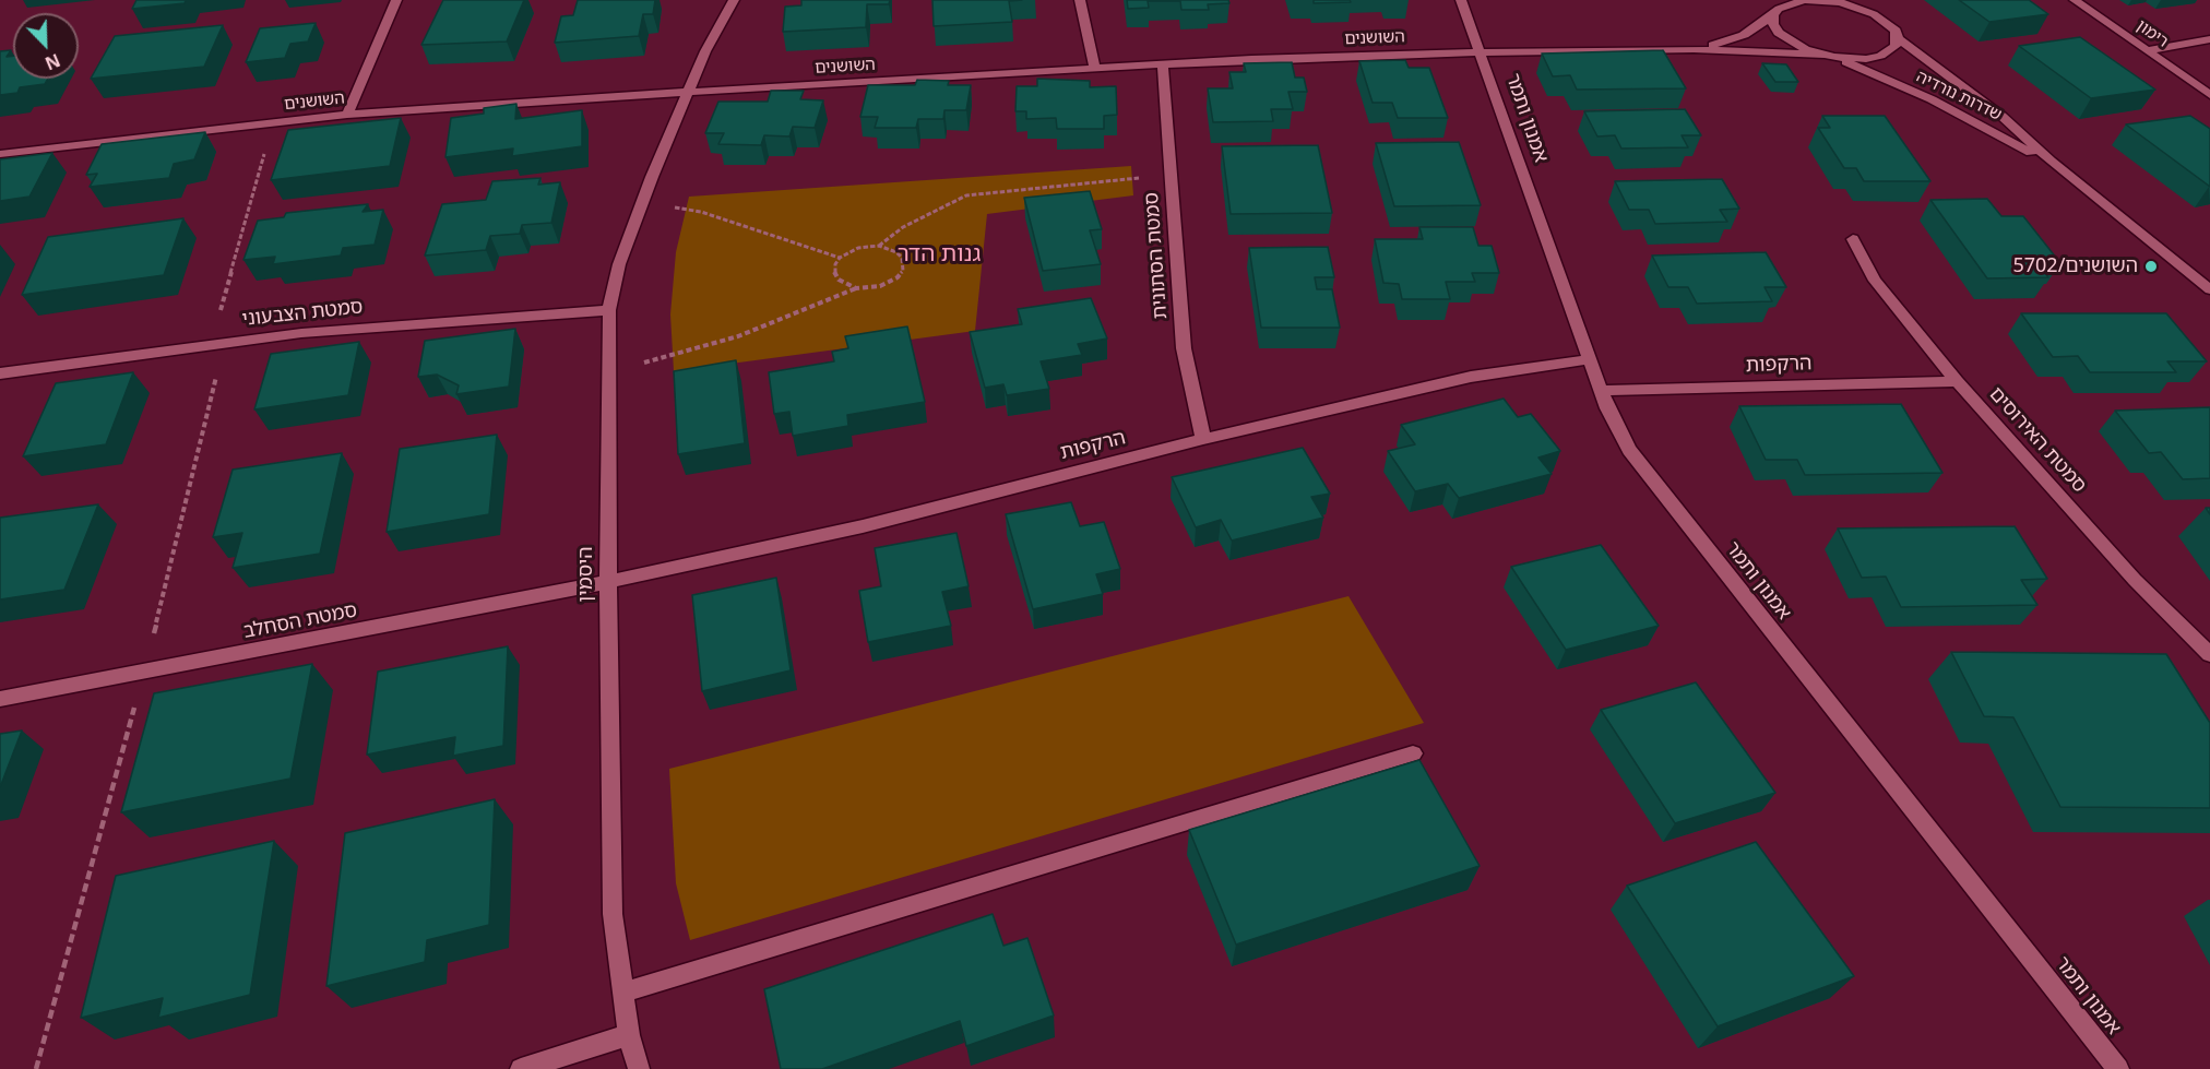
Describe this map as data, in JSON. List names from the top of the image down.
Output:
{
  "streets": {
    "street": [
      "רימון",
      "השושנים",
      "שדרות נורדיה",
      "אמנון ותמר",
      "סמטת הסתונית",
      "סמטת הצבעוני",
      "הרקפות",
      "סמטת האירוסים",
      "היסמין",
      "סמטת הסחלב"
    ]
  },
  "crossings": [
    ["השושנים", "שדרות נורדיה"],
    ["השושנים", "אמנון ותמר"],
    ["השושנים", "סמטת הסתונית"],
    ["השושנים", "היסמין"],
    ["אמנון ותמר", "הרקפות"],
    ["סמטת הסתונית", "הרקפות"],
    ["סמטת הצבעוני", "היסמין"],
    ["הרקפות", "סמטת האירוסים"],
    ["הרקפות", "היסמין"],
    ["הרקפות", "סמטת הסחלב"],
    ["היסמין", "סמטת הסחלב"]
  ],
  "districts": ["גנות הדר"],
  "places": ["5702/השושנים"],
  "north": "bottom right"
}
